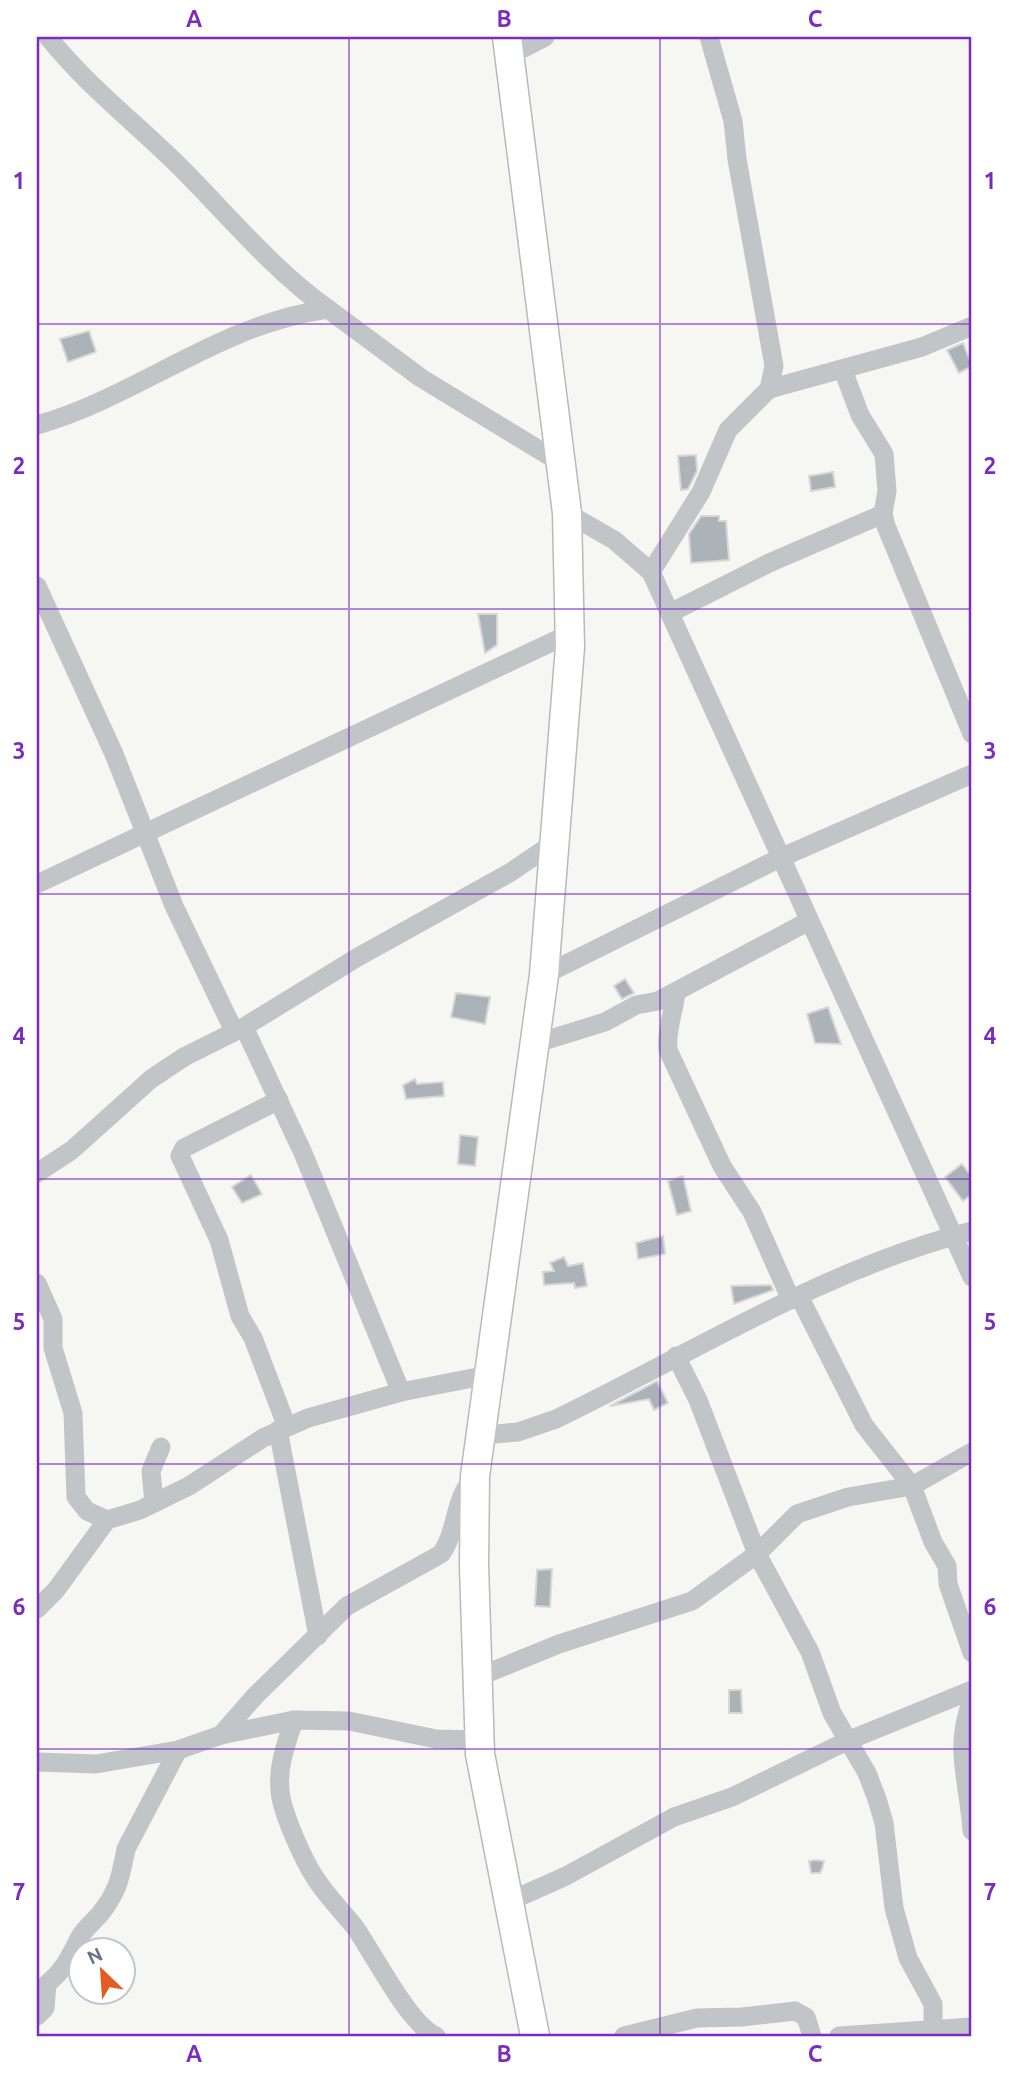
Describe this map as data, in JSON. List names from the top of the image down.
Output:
{
  "north": "top left",
  "grid": {
    "columns": ["A", "B", "C"],
    "rows": [
      "1",
      "2",
      "3",
      "4",
      "5",
      "6",
      "7"
    ]
  }
}
